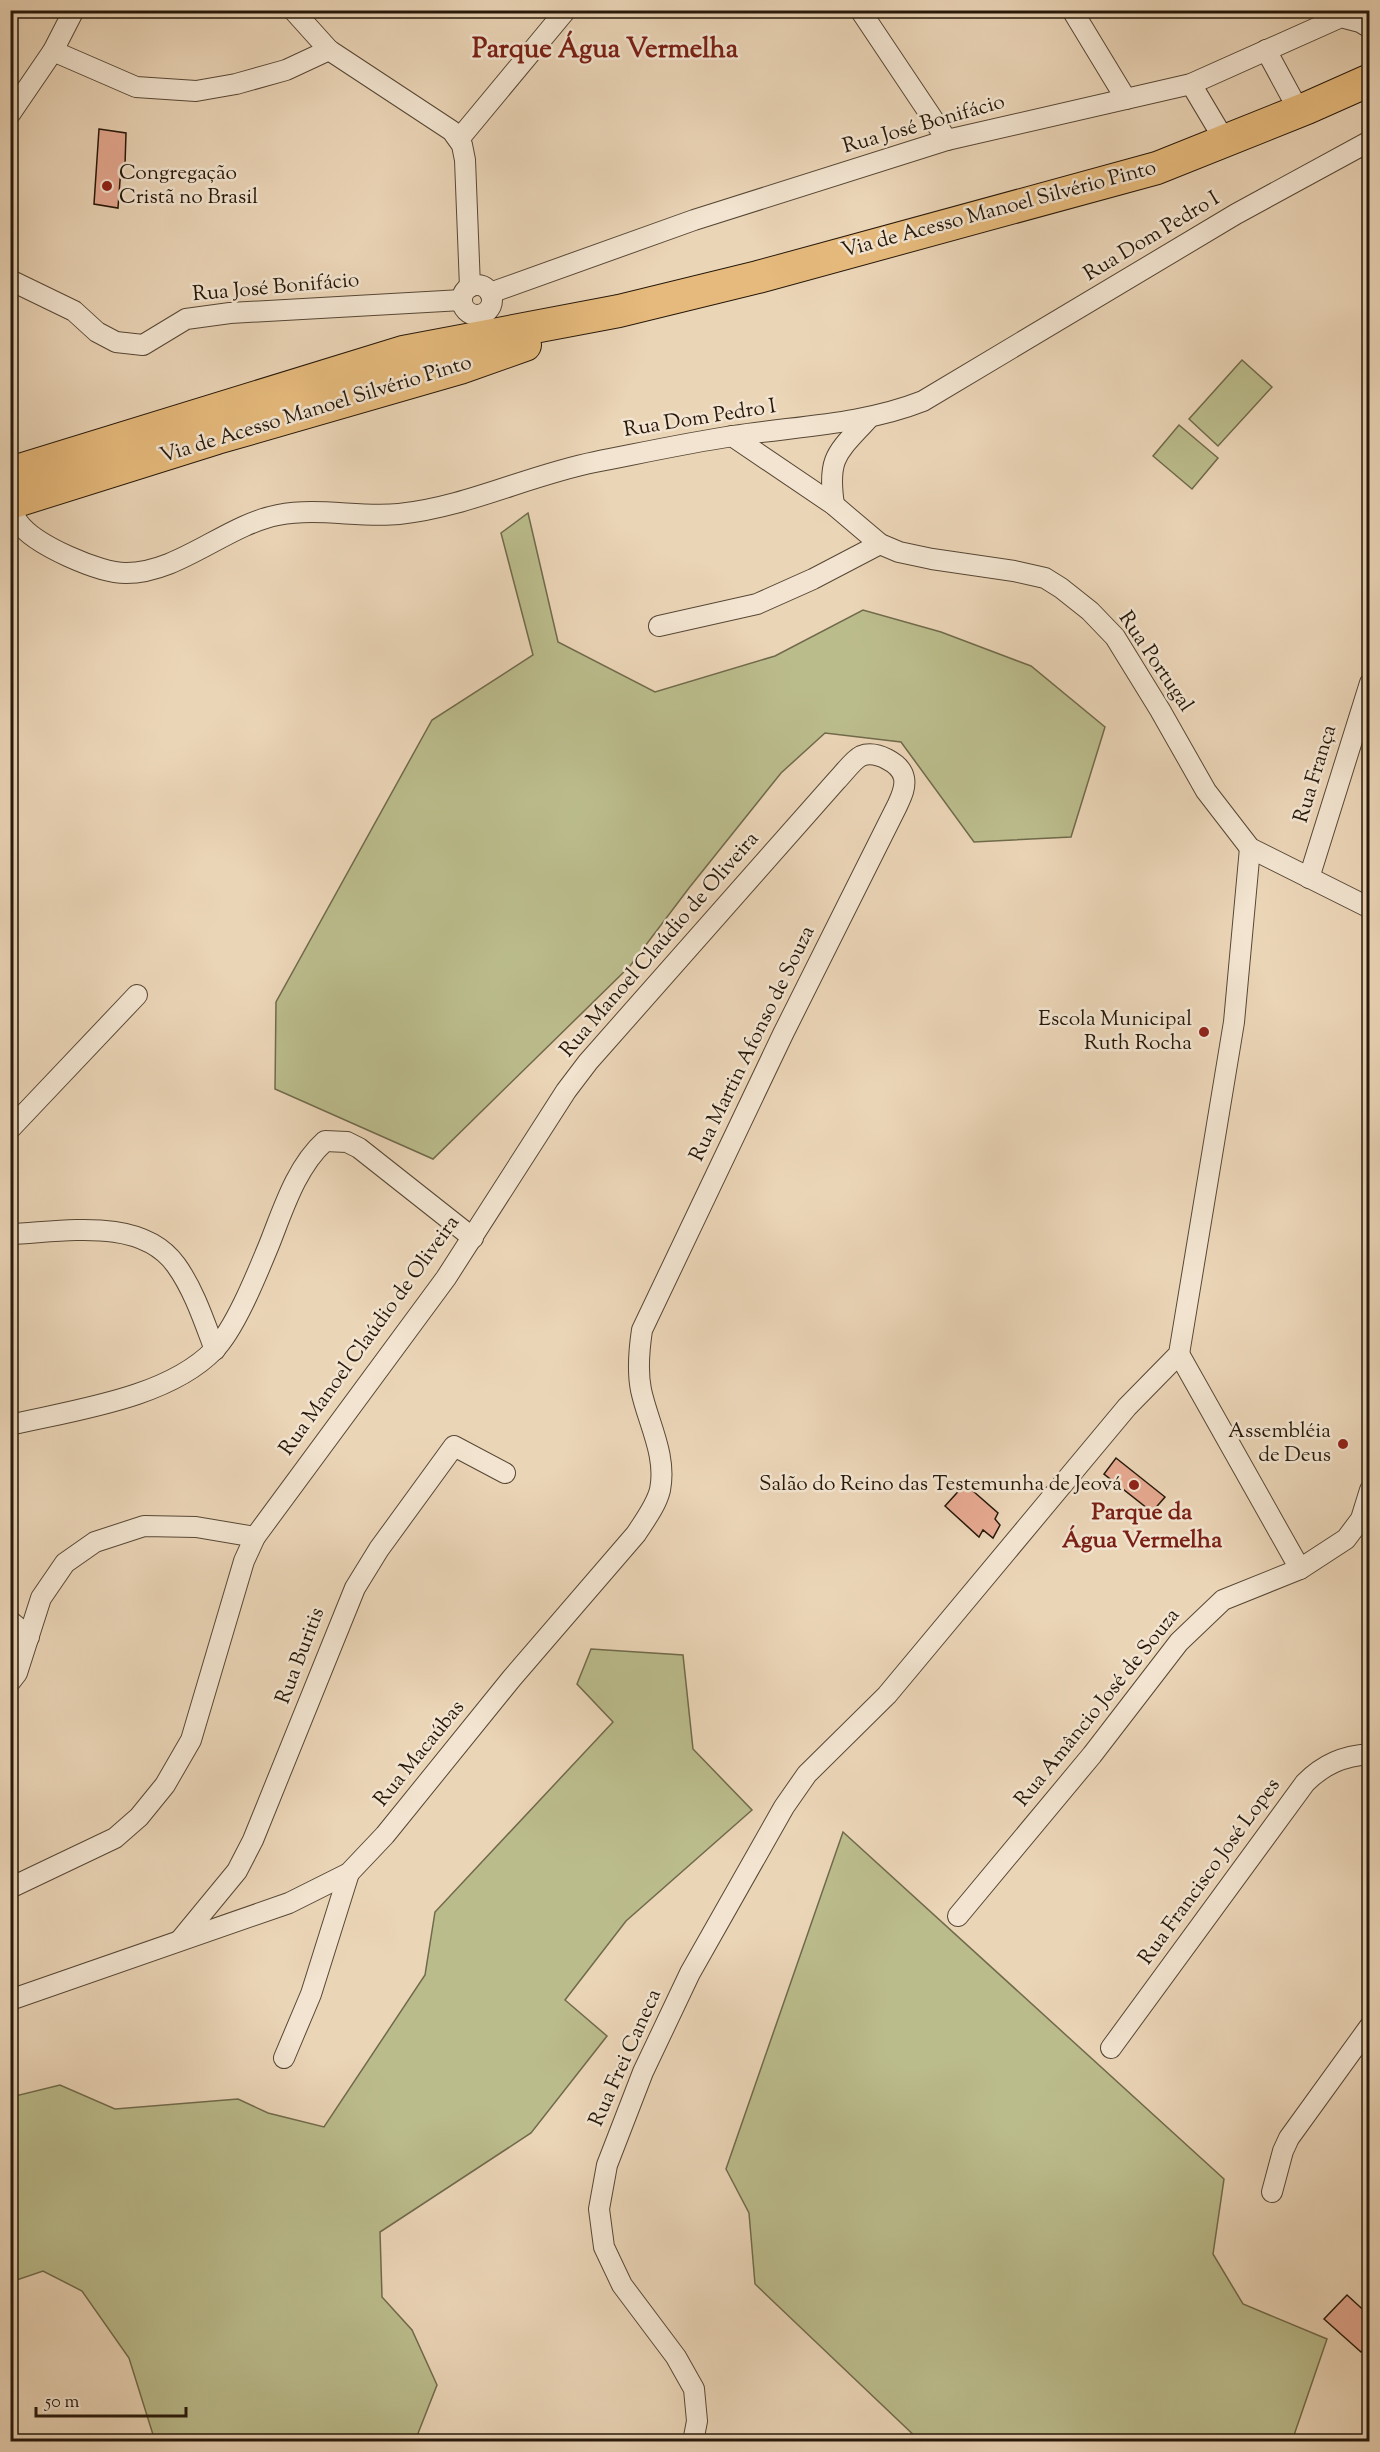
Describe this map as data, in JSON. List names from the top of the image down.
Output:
{
  "streets": {
    "main road": ["Via de Acesso Manoel Silvério Pinto"],
    "street": [
      "Rua José Bonifácio",
      "Rua Dom Pedro I",
      "Rua Portugal",
      "Rua França",
      "Rua Manoel Claúdio de Oliveira",
      "Rua Martin Afonso de Souza",
      "Rua Buritis",
      "Rua Amâncio José de Souza",
      "Rua Macaúbas",
      "Rua Francisco José Lopes",
      "Rua Frei Caneca"
    ]
  },
  "crossings": [
    ["Rua José Bonifácio", "Via de Acesso Manoel Silvério Pinto"],
    ["Via de Acesso Manoel Silvério Pinto", "Rua Dom Pedro I"],
    ["Rua Dom Pedro I", "Rua Portugal"],
    ["Rua Portugal", "Rua França"],
    ["Rua Manoel Claúdio de Oliveira", "Rua Martin Afonso de Souza"],
    ["Rua Martin Afonso de Souza", "Rua Macaúbas"],
    ["Rua Buritis", "Rua Macaúbas"]
  ],
  "districts": ["Parque Água Vermelha", "Parque da Água Vermelha"],
  "places": [
    "Congregação Cristã no Brasil",
    "Escola Municipal Ruth Rocha",
    "Assembléia de Deus",
    "Salão do Reino das Testemunha de Jeová"
  ],
  "scale_bar": "50 m"
}
